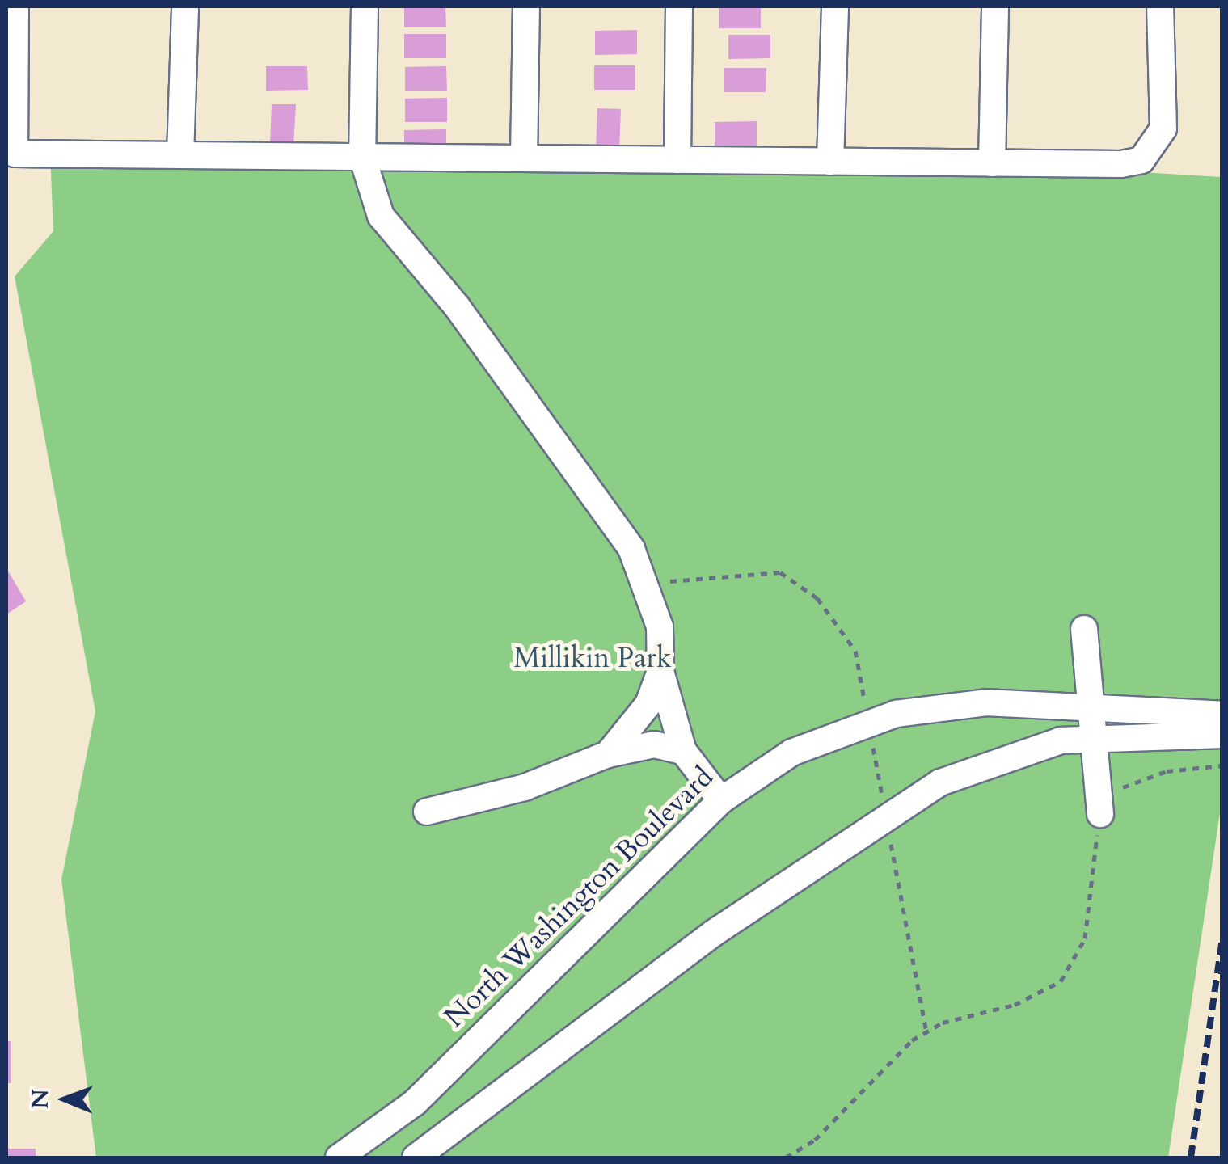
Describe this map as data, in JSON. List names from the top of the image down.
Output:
{
  "streets": {
    "street": ["North Washington Boulevard"]
  },
  "parks": ["Millikin Park"],
  "north": "left"
}
